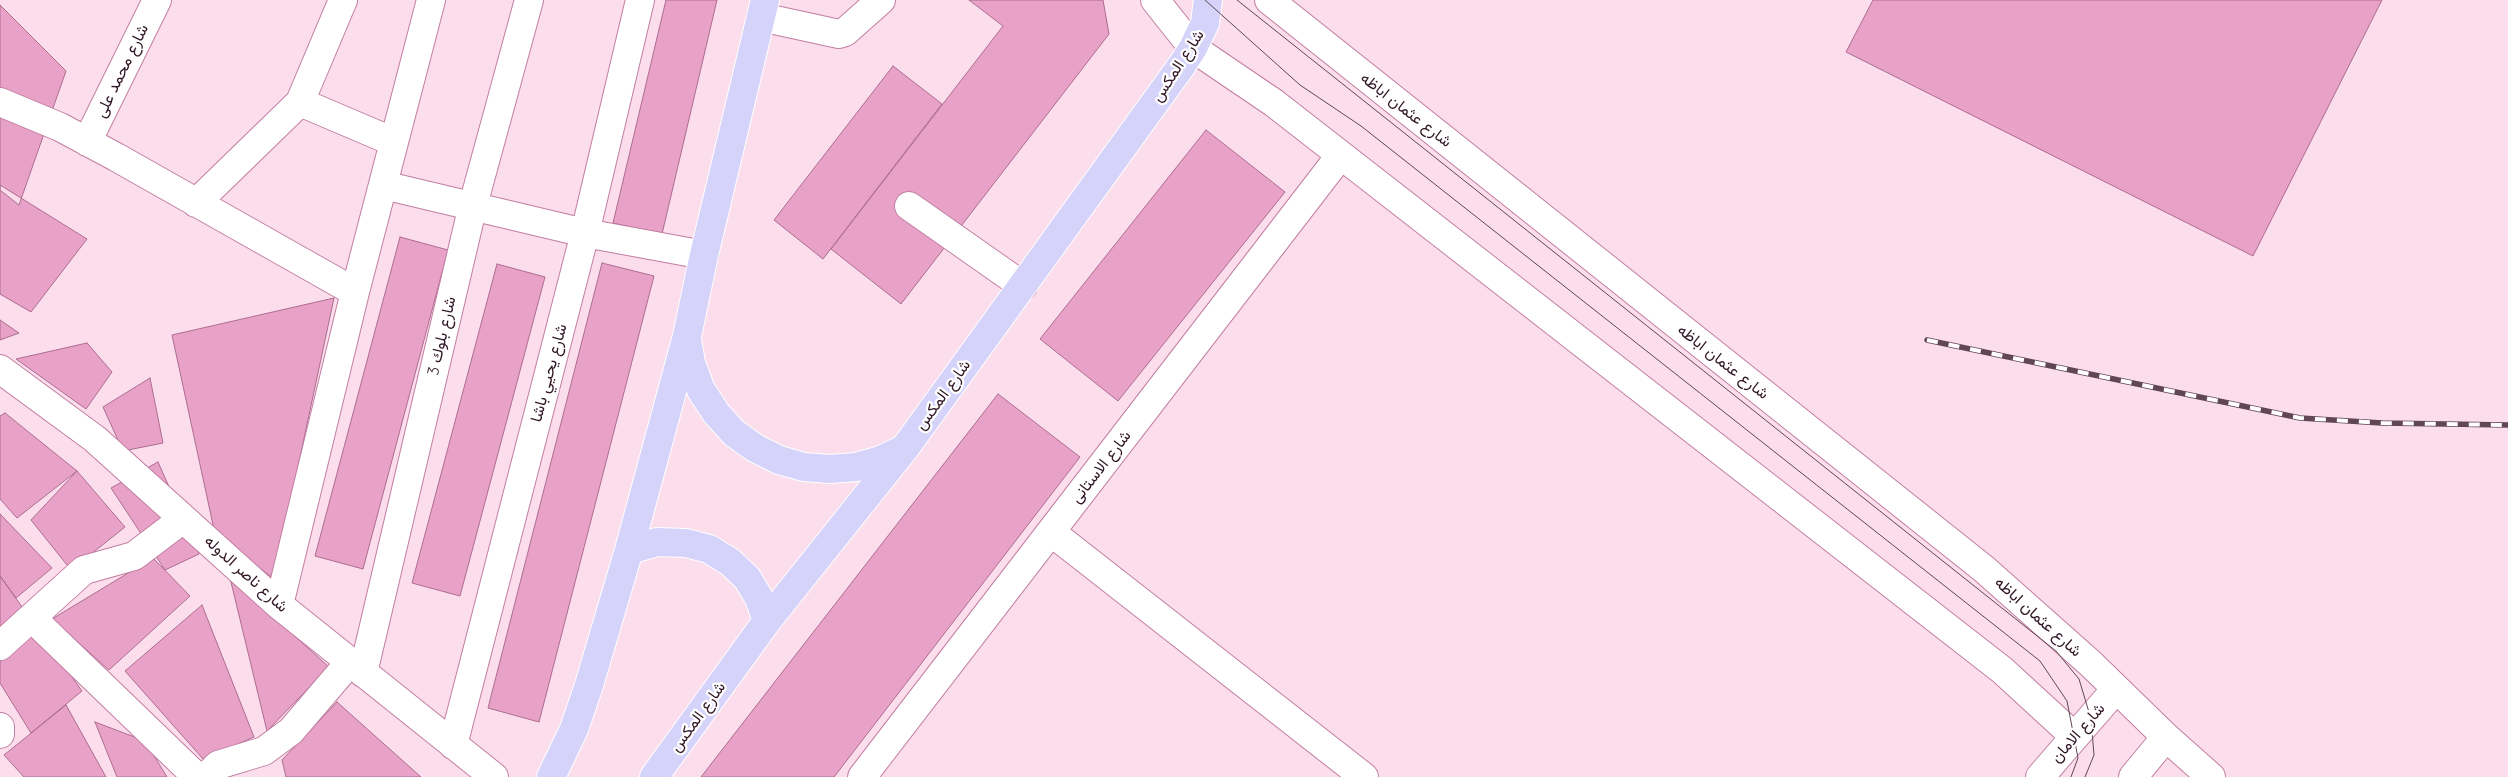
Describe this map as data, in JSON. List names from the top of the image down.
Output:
{
  "streets": {
    "main road": ["شارع المكس"],
    "street": [
      "شارع محمد على",
      "شارع عثمان اباظه",
      "شارع بلوك 3",
      "شارع يحيي باشا",
      "شارع الاستانى",
      "شارع ناصر الدوله",
      "شارع الامان"
    ]
  },
  "crossings": [
    ["شارع عثمان اباظه", "شارع الامان"],
    ["شارع بلوك 3", "شارع ناصر الدوله"],
    ["شارع يحيي باشا", "شارع ناصر الدوله"]
  ]
}
